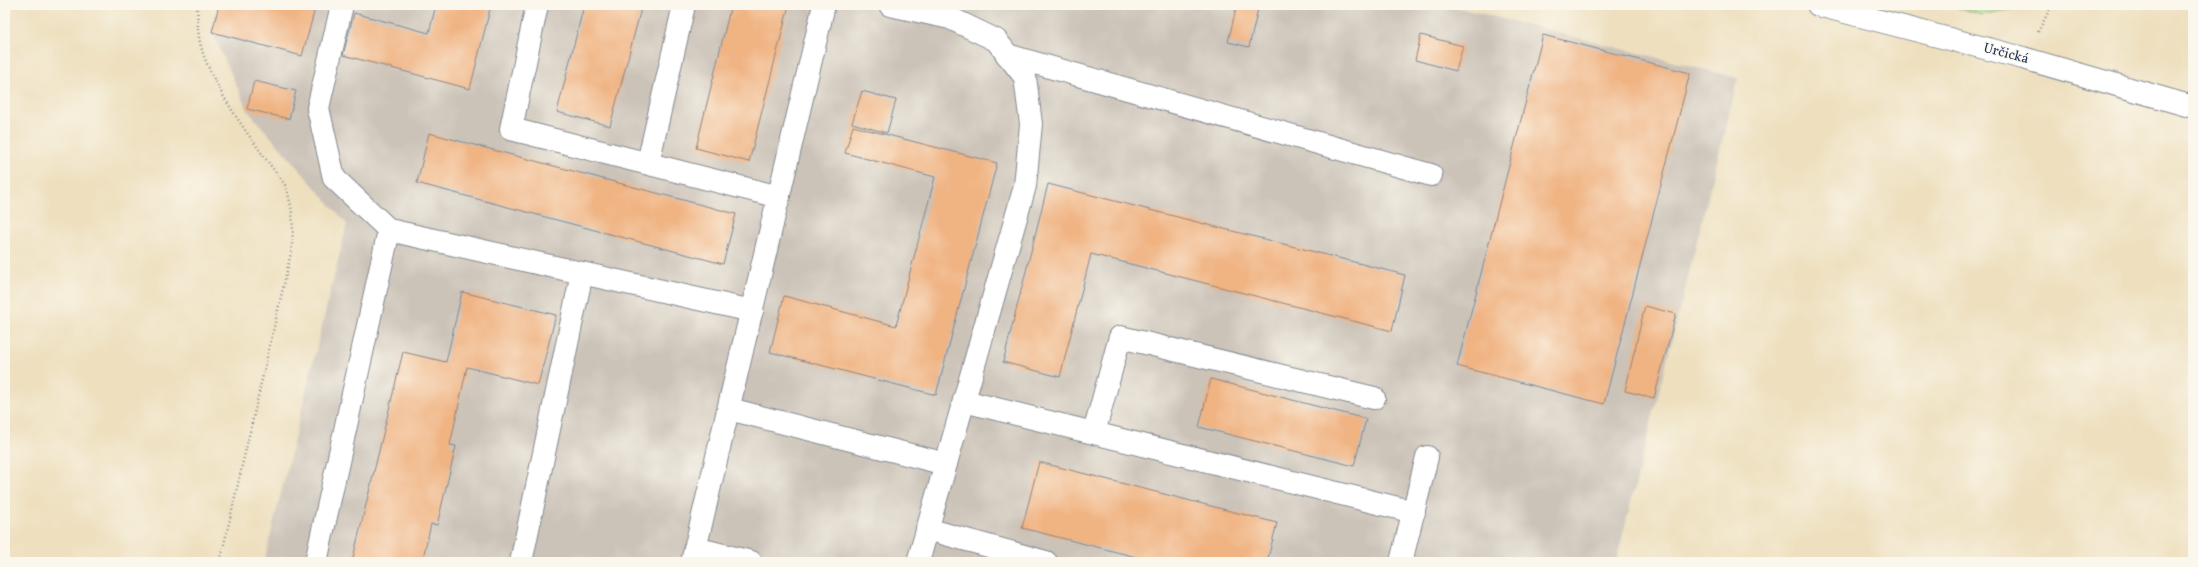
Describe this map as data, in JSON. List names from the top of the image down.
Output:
{
  "streets": {
    "street": ["Určická"]
  }
}
